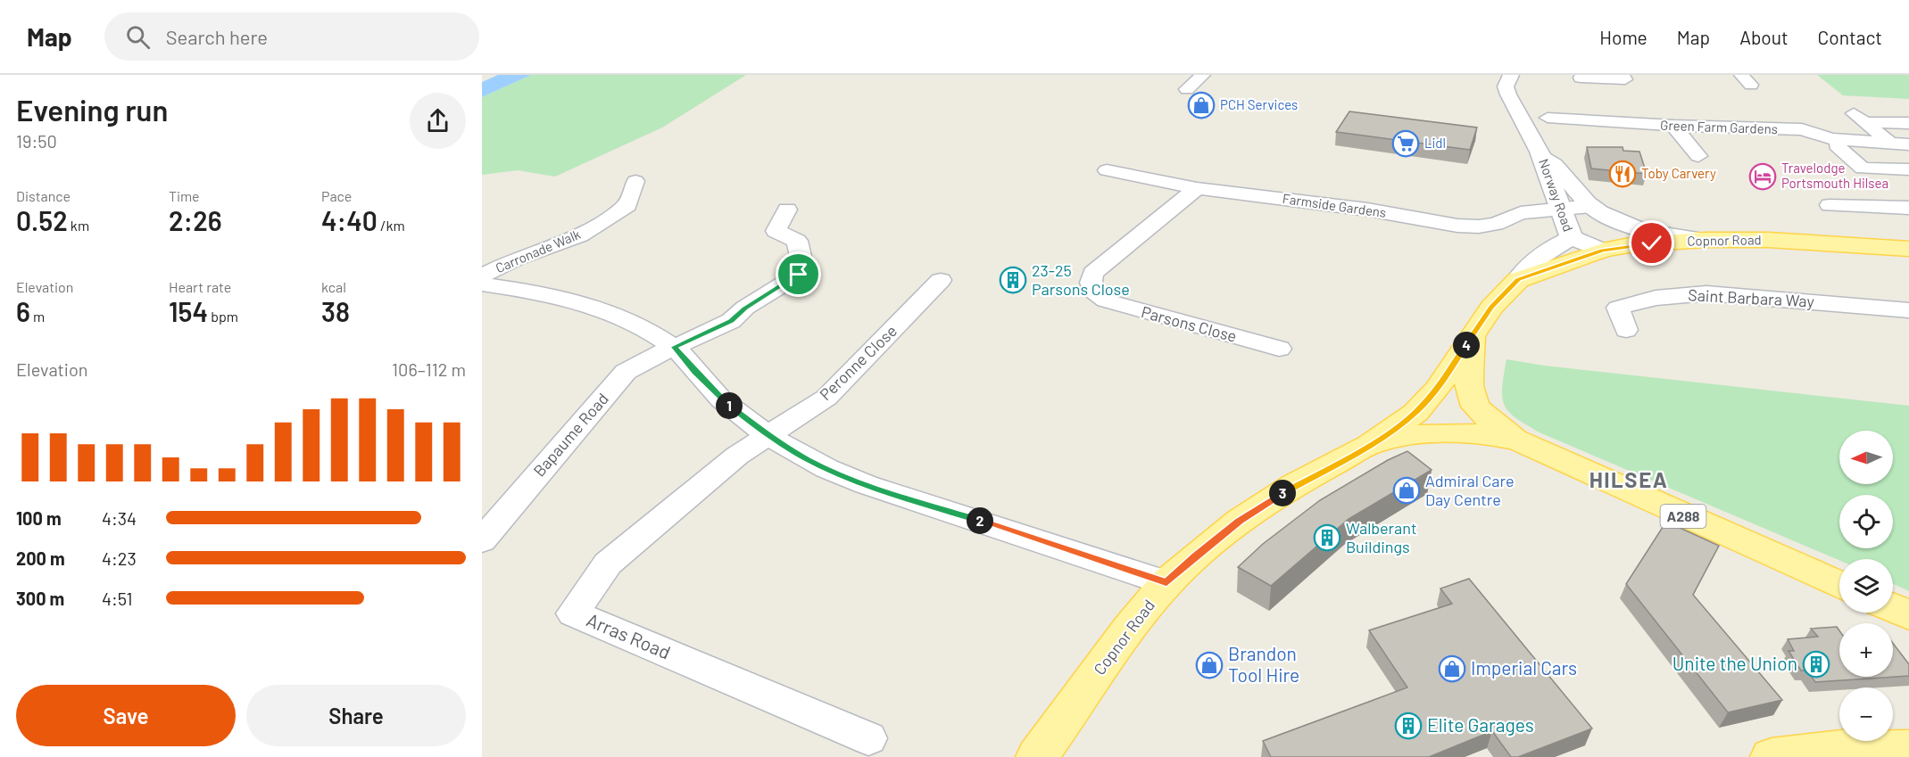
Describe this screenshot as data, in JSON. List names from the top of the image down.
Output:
{
  "streets": {
    "main road": ["Copnor Road", "A288"],
    "street": [
      "Green Farm Gardens",
      "Norway Road",
      "Farmside Gardens",
      "Carronade Walk",
      "Saint Barbara Way",
      "Parsons Close",
      "Peronne Close",
      "Bapaume Road",
      "Arras Road"
    ]
  },
  "crossings": [
    ["Norway Road", "Farmside Gardens"],
    ["Norway Road", "Copnor Road"],
    ["Farmside Gardens", "Parsons Close"],
    ["Copnor Road", "A288"],
    ["Peronne Close", "Arras Road"]
  ],
  "districts": ["HILSEA"],
  "places": {
    "shop": [
      "PCH Services",
      "Admiral Care Day Centre",
      "Brandon Tool Hire",
      "Imperial Cars"
    ],
    "supermarket": ["Lidl"],
    "restaurant": ["Toby Carvery"],
    "hotel": ["Travelodge Portsmouth Hilsea"],
    "building": [
      "23-25 Parsons Close",
      "Walberant Buildings",
      "Unite the Union",
      "Elite Garages"
    ]
  },
  "north": "left",
  "page": {
    "header": "Map",
    "search": "Search here",
    "nav": [
      "Home",
      "Map",
      "About",
      "Contact"
    ],
    "heading": ["Evening run", "19:50"],
    "stats": [
      ["Distance", "0.52 km"],
      ["Time", "2:26"],
      ["Pace", "4:40 /km"],
      ["Elevation", "6 m"],
      ["Heart rate", "154 bpm"],
      ["kcal", "38"]
    ],
    "pins": [
      "4",
      "1",
      "3",
      "2"
    ],
    "chart": ["Elevation", "106–112 m"],
    "map_buttons": ["+", "−"],
    "list": [
      {
        "name": "100 m",
        "note": "4:34"
      },
      {
        "name": "200 m",
        "note": "4:23"
      },
      {
        "name": "300 m",
        "note": "4:51"
      }
    ],
    "buttons": ["Save", "Share"]
  }
}
